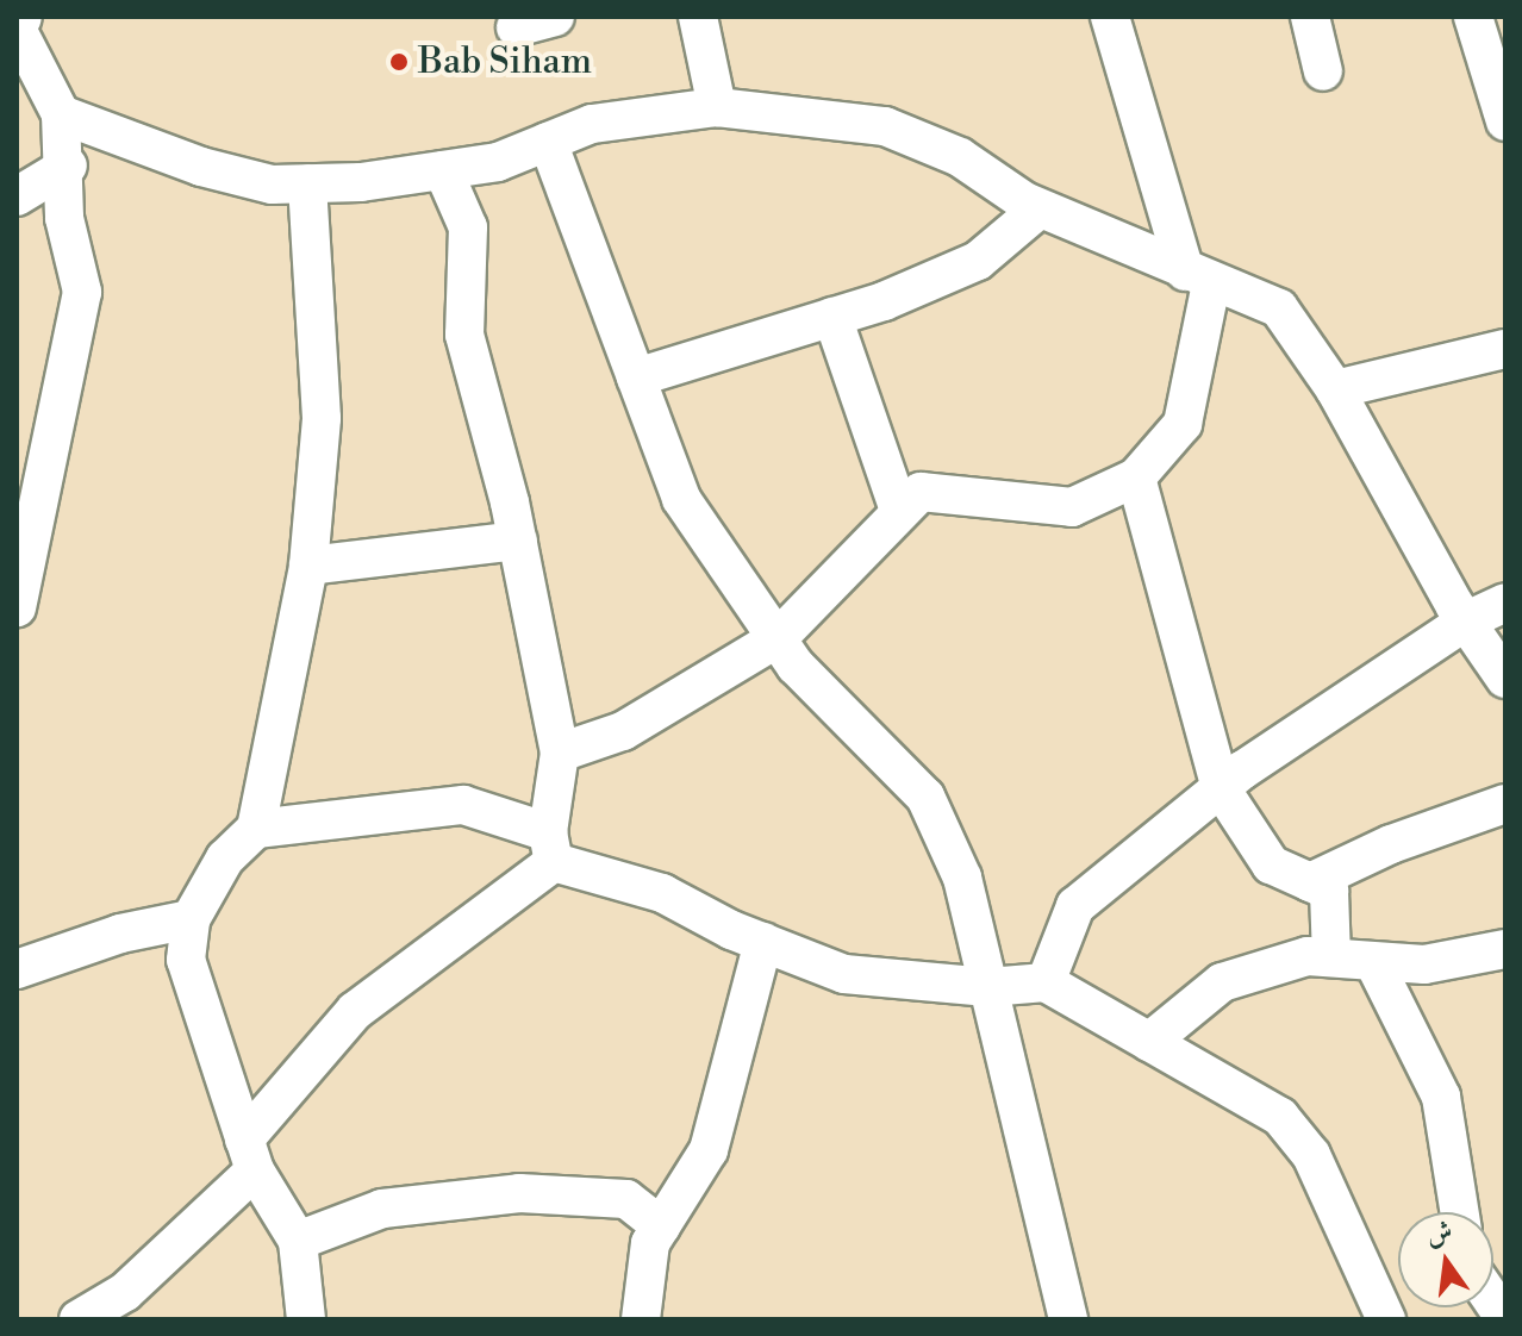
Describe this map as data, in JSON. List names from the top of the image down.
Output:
{
  "places": ["Bab Siham"],
  "north": "top"
}
